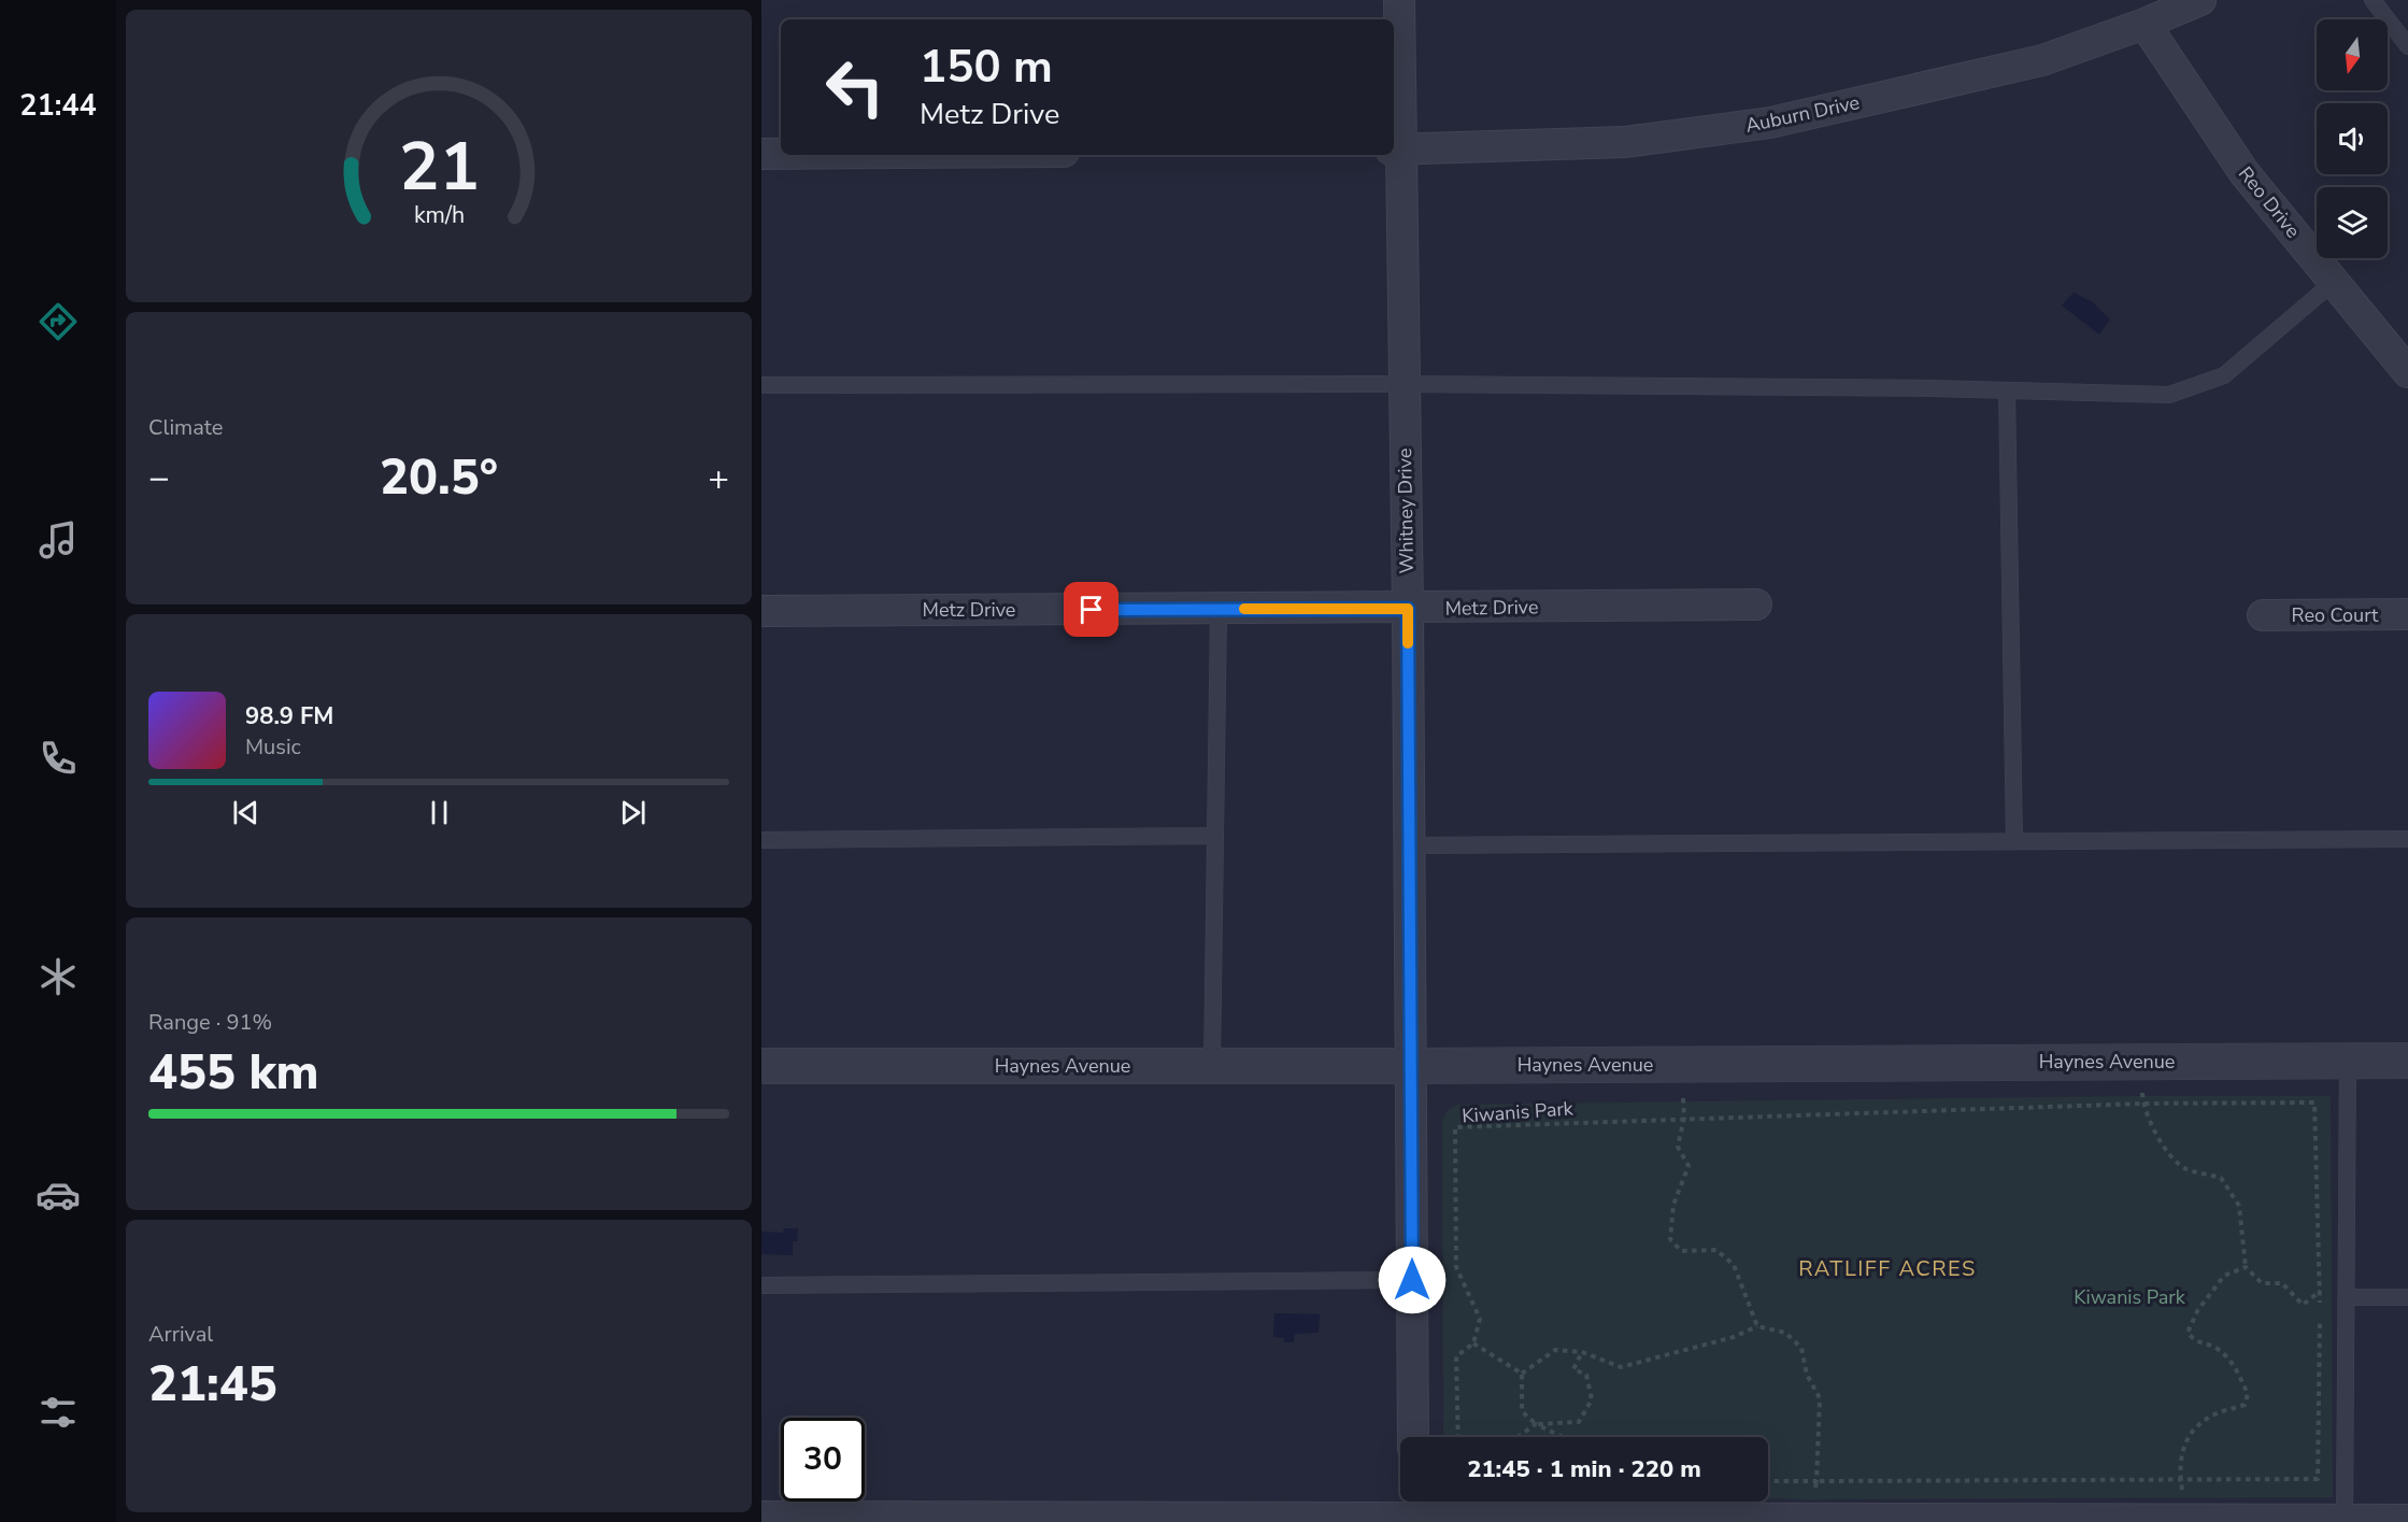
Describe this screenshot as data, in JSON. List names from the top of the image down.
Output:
{
  "streets": {
    "street": [
      "Auburn Drive",
      "Reo Drive",
      "Whitney Drive",
      "Metz Drive",
      "Reo Court",
      "Haynes Avenue"
    ],
    "path": ["Kiwanis Park"]
  },
  "crossings": [
    ["Auburn Drive", "Reo Drive"],
    ["Auburn Drive", "Whitney Drive"],
    ["Whitney Drive", "Metz Drive"],
    ["Whitney Drive", "Haynes Avenue"]
  ],
  "districts": ["RATLIFF ACRES"],
  "parks": ["Kiwanis Park"],
  "north": "bottom",
  "page": {
    "tabs": "21:44",
    "turn": ["150 m", "Metz Drive"],
    "tile": [
      "Climate",
      ["Range · 91%", "455 km"],
      ["Arrival", "21:45"]
    ],
    "heat": ["−", "20.5°", "+"],
    "song": ["98.9 FM", "Music"],
    "limit": "30",
    "trip": "21:45 · 1 min · 220 m",
    "gauge": ["21", "km/h"]
  }
}
